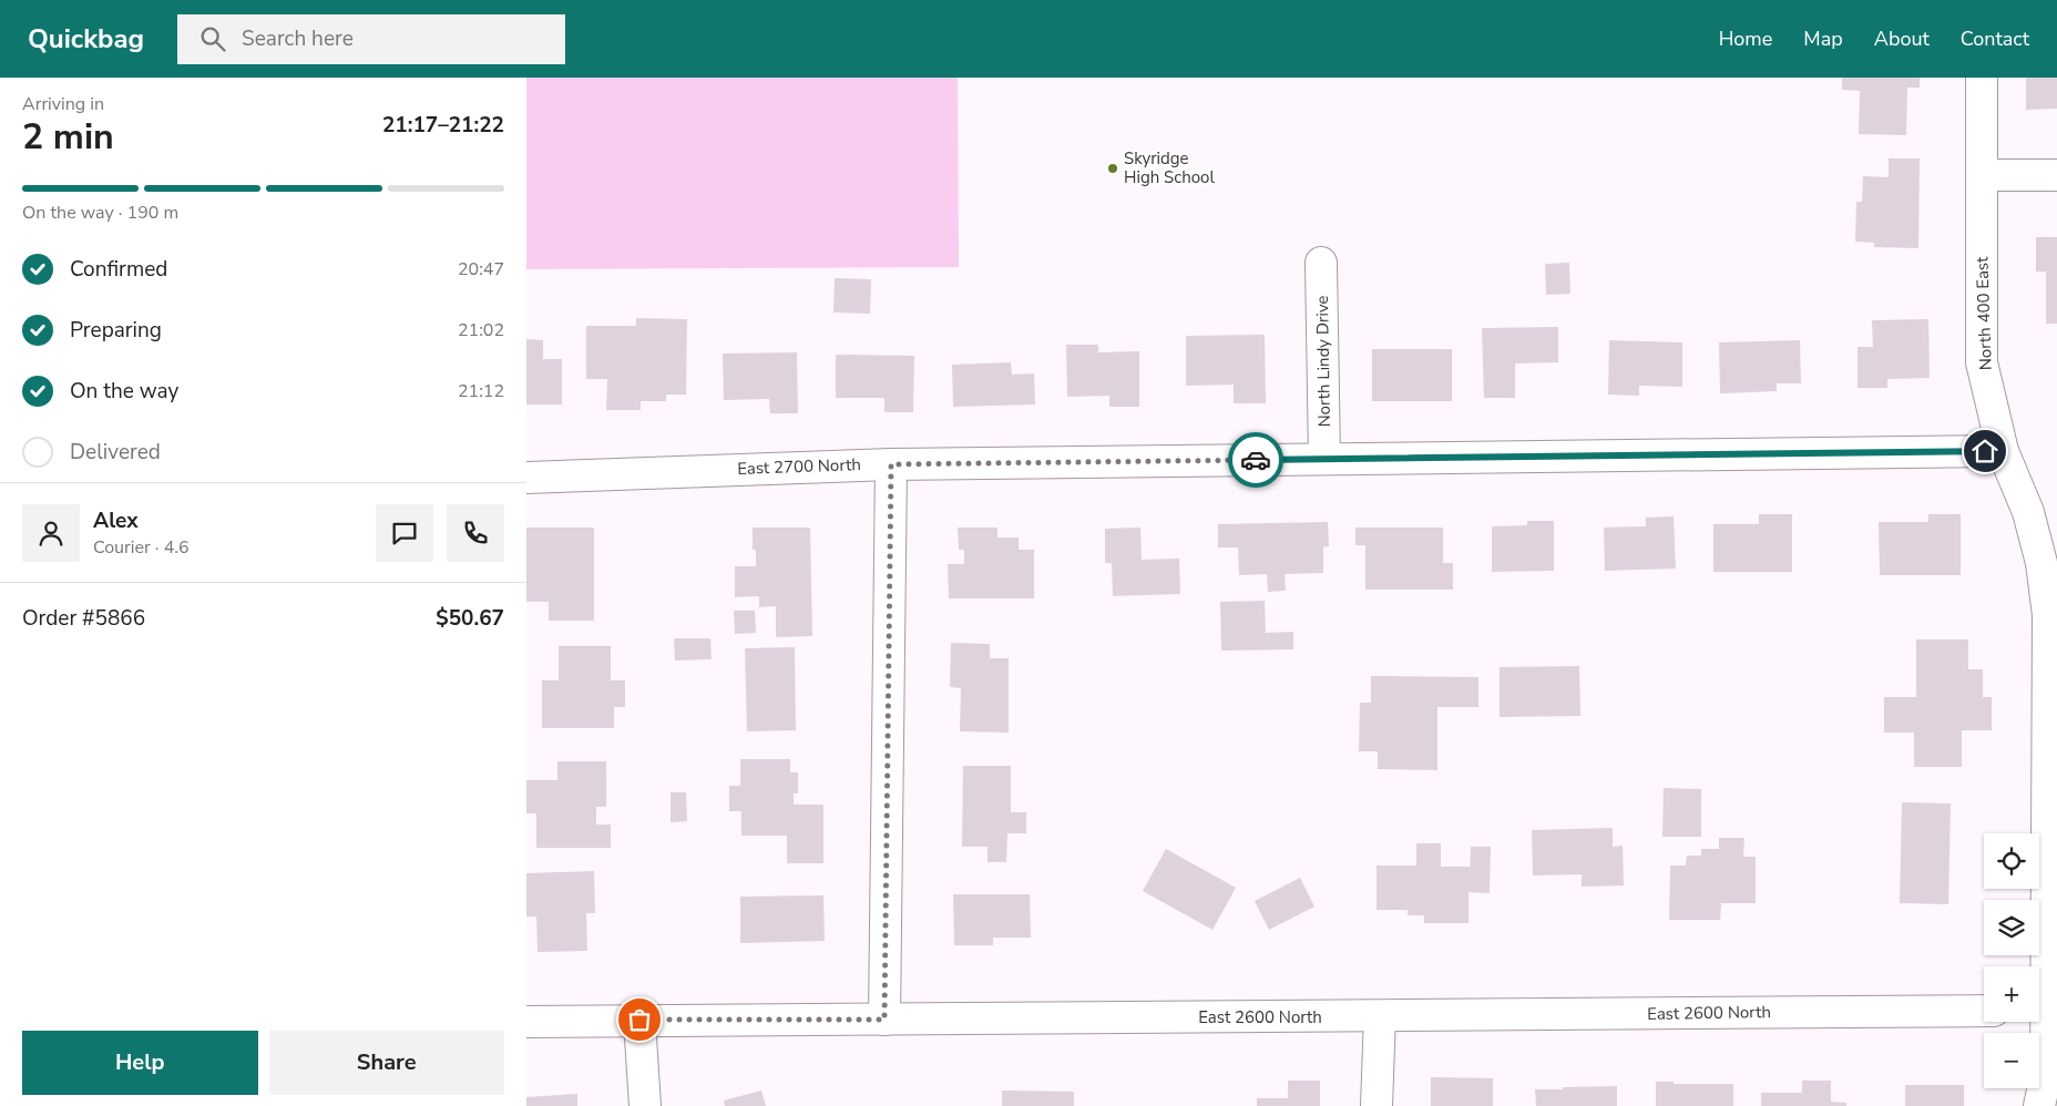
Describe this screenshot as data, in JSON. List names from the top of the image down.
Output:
{
  "streets": {
    "street": [
      "North 400 East",
      "North Lindy Drive",
      "East 2700 North",
      "East 2600 North"
    ]
  },
  "crossings": [
    ["North 400 East", "East 2700 North"],
    ["North Lindy Drive", "East 2700 North"]
  ],
  "places": ["Skyridge High School"],
  "page": {
    "header": "Quickbag",
    "search": "Search here",
    "nav": [
      "Home",
      "Map",
      "About",
      "Contact"
    ],
    "heading": ["2 min", "Arriving in", "21:17–21:22"],
    "panel": [
      "Alex",
      "Courier · 4.6",
      "Order #5866",
      "$50.67"
    ],
    "bar": "On the way · 190 m",
    "list": [
      ["Confirmed", "20:47"],
      ["Preparing", "21:02"],
      ["On the way", "21:12"],
      "Delivered"
    ],
    "map_buttons": ["+", "−"],
    "buttons": ["Help", "Share"]
  }
}
